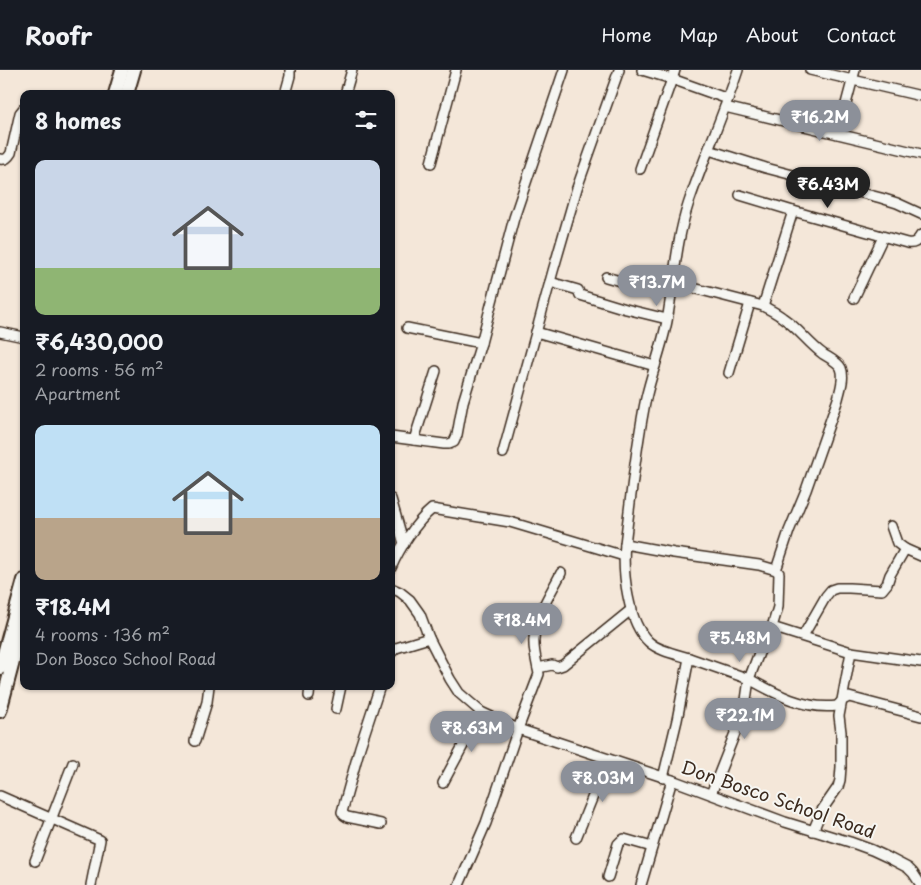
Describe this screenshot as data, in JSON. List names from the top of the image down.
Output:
{
  "streets": {
    "street": ["Don Bosco School Road"]
  },
  "page": {
    "header": "Roofr",
    "nav": [
      "Home",
      "Map",
      "About",
      "Contact"
    ],
    "heading": "8 homes",
    "price": [
      "₹16.2M",
      "₹6.43M",
      "₹13.7M",
      "₹18.4M",
      "₹5.48M",
      "₹22.1M",
      "₹8.63M",
      "₹8.03M"
    ],
    "list": [
      {
        "name": "₹6,430,000",
        "note": "2 rooms · 56 m² · Apartment"
      },
      {
        "name": "₹18.4M",
        "note": "4 rooms · 136 m² · Don Bosco School Road"
      }
    ]
  }
}
